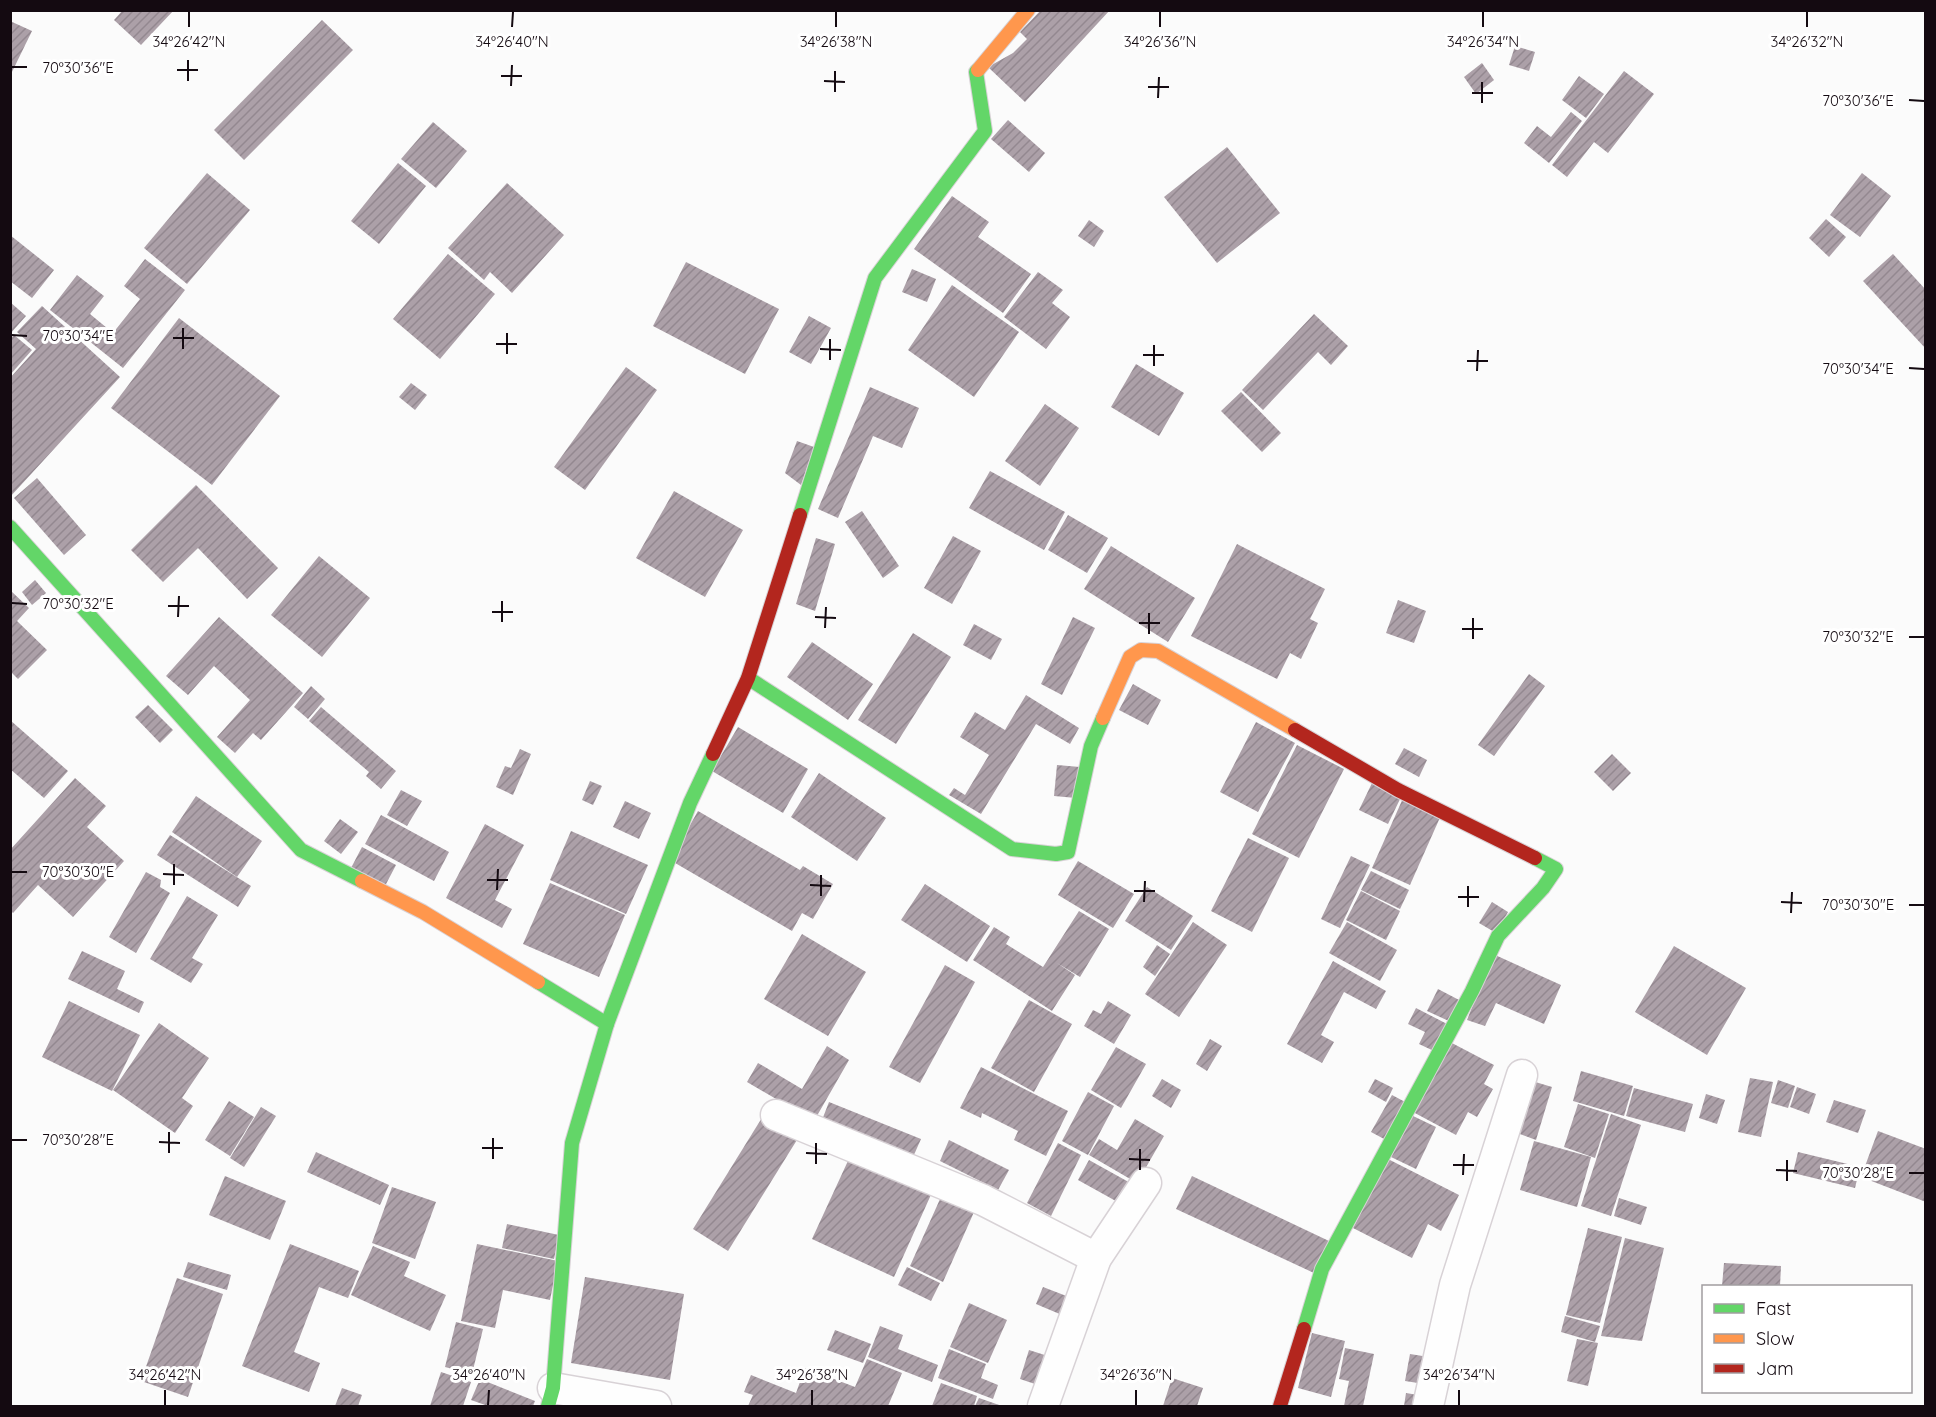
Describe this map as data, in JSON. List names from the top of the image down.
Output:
{
  "legend": ["Fast", "Slow", "Jam"],
  "coordinates": [
    "34°26'42\"N",
    "34°26'40\"N",
    "34°26'38\"N",
    "34°26'36\"N",
    "34°26'34\"N",
    "34°26'32\"N",
    "70°30'36\"E",
    "70°30'34\"E",
    "70°30'32\"E",
    "70°30'30\"E",
    "70°30'28\"E"
  ]
}
